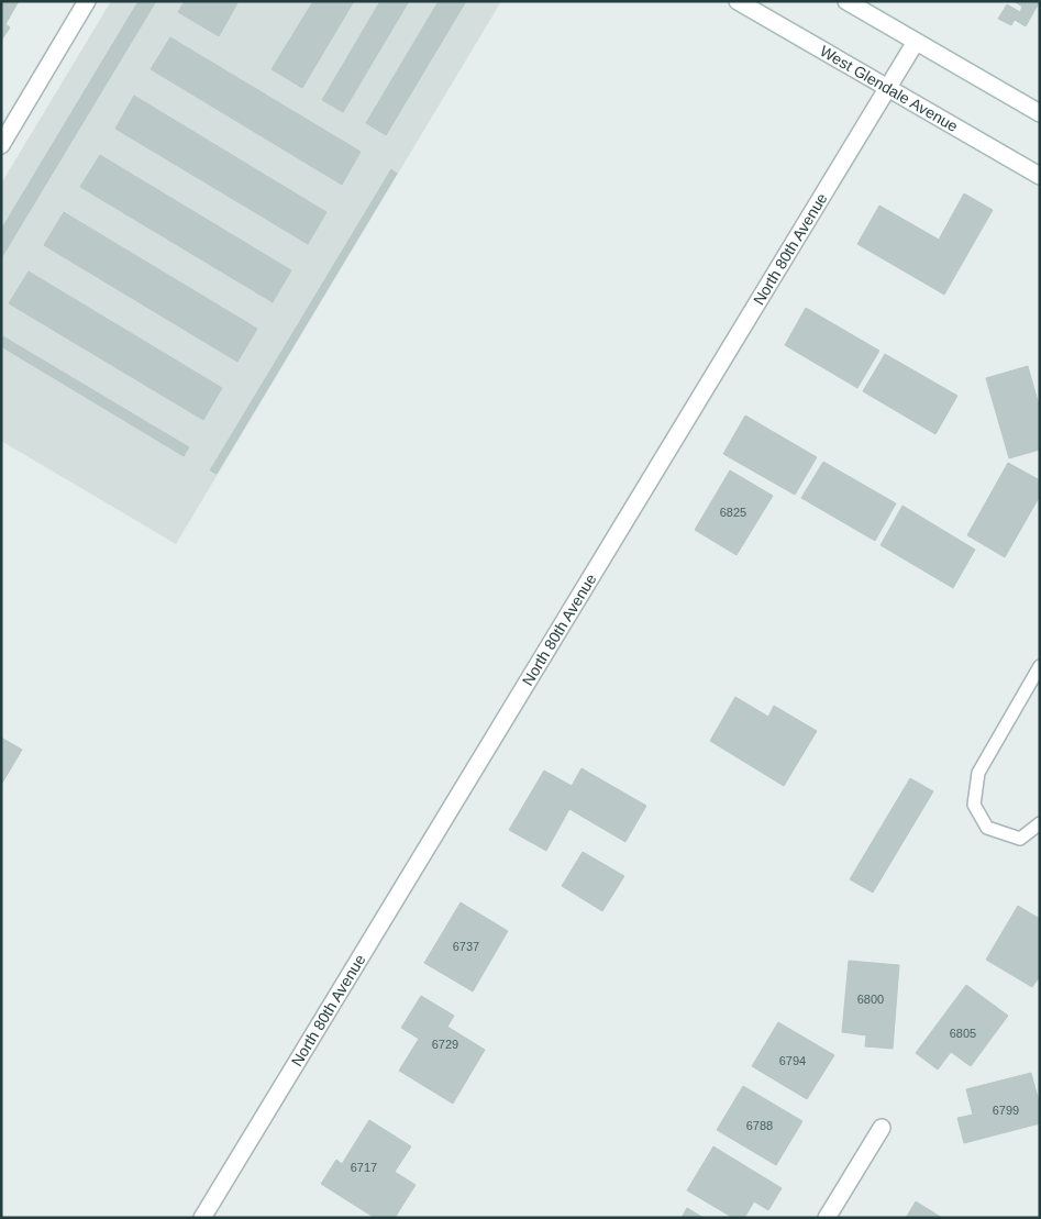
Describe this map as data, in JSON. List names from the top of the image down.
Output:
{
  "streets": {
    "street": ["West Glendale Avenue", "North 80th Avenue"]
  },
  "crossings": [
    ["West Glendale Avenue", "North 80th Avenue"]
  ],
  "house_numbers": [
    "6825",
    "6737",
    "6800",
    "6805",
    "6729",
    "6794",
    "6799",
    "6788",
    "6717"
  ]
}
